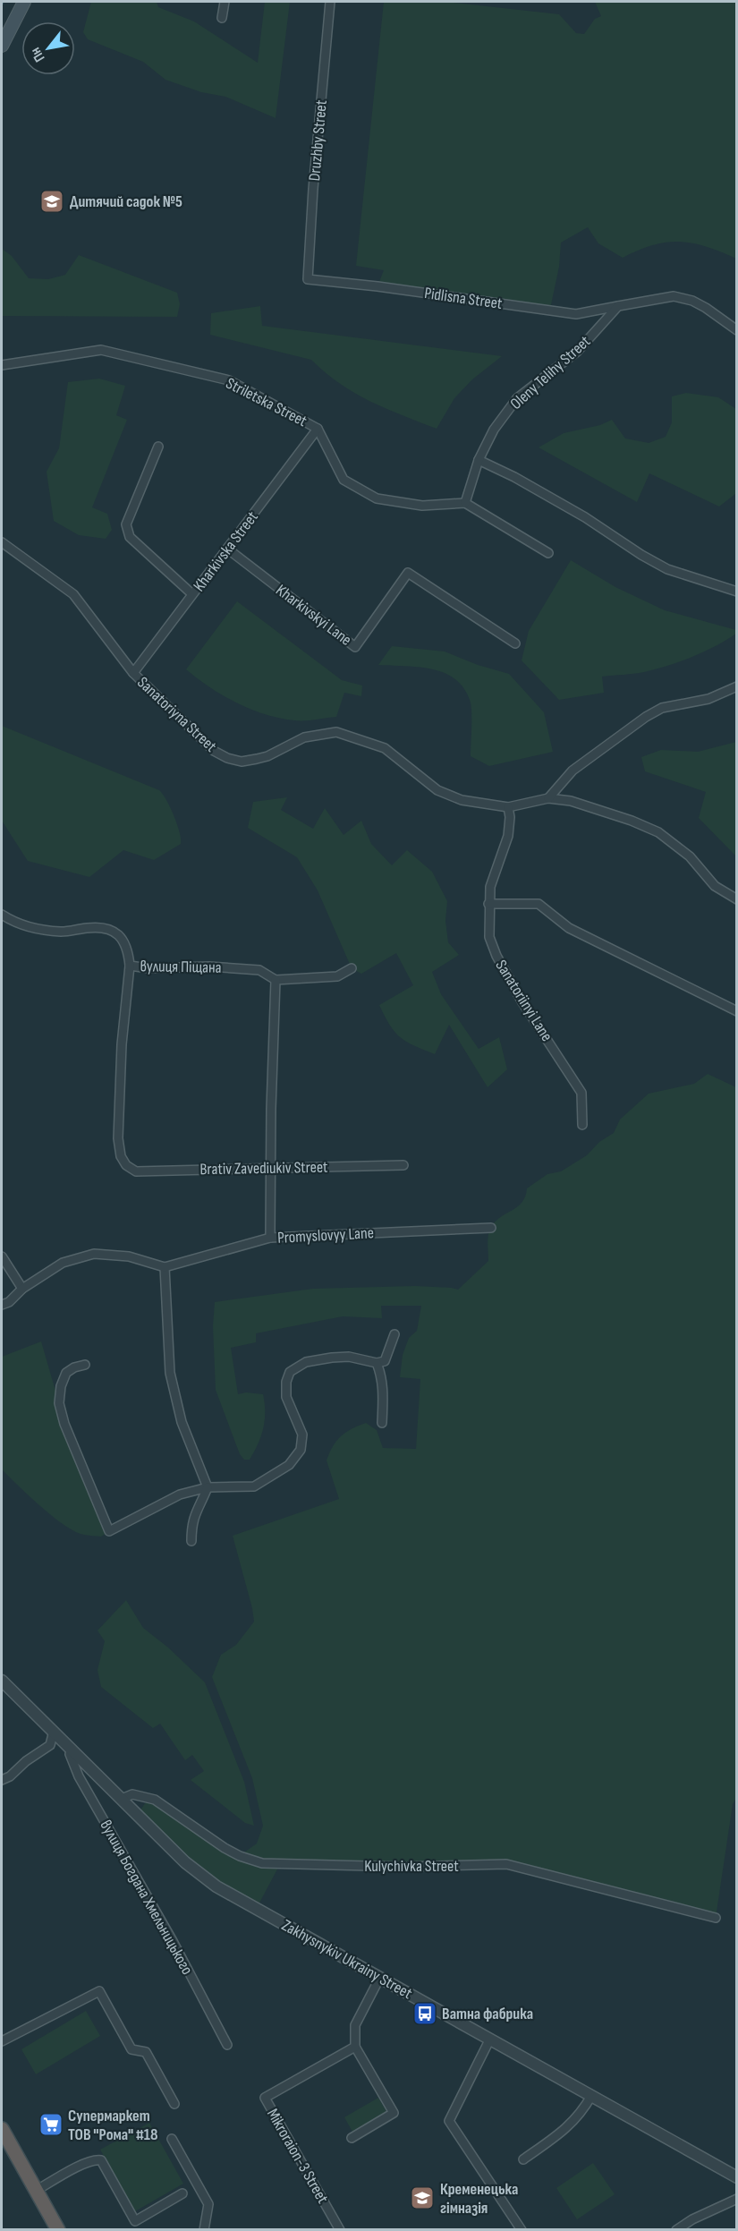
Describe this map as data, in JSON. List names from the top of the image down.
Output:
{
  "streets": {
    "street": [
      "Druzhby Street",
      "Pidlisna Street",
      "Oleny Telihy Street",
      "Striletska Street",
      "Kharkivska Street",
      "Kharkivskyi Lane",
      "Sanatoriyna Street",
      "вулиця Піщана",
      "Sanatoriinyi Lane",
      "Brativ Zavediukiv Street",
      "Promyslovyy Lane",
      "Kulychivka Street",
      "вулиця Богдана Хмельницького",
      "Zakhysnykiv Ukrainy Street",
      "Mikroraion-3 Street"
    ]
  },
  "crossings": [
    ["Druzhby Street", "Pidlisna Street"],
    ["Pidlisna Street", "Oleny Telihy Street"],
    ["Oleny Telihy Street", "Striletska Street"],
    ["Striletska Street", "Kharkivska Street"],
    ["Kharkivska Street", "Kharkivskyi Lane"],
    ["Kharkivska Street", "Sanatoriyna Street"],
    ["Sanatoriyna Street", "Sanatoriinyi Lane"],
    ["вулиця Піщана", "Brativ Zavediukiv Street"],
    ["Kulychivka Street", "Zakhysnykiv Ukrainy Street"],
    ["вулиця Богдана Хмельницького", "Zakhysnykiv Ukrainy Street"]
  ],
  "places": {
    "school or university": ["Дитячий садок №5", "Кременецька гімназія"],
    "bus stop": ["Ватна фабрика"],
    "supermarket": ["Супермаркет ТОВ \"Рома\" #18"]
  },
  "north": "bottom left"
}
